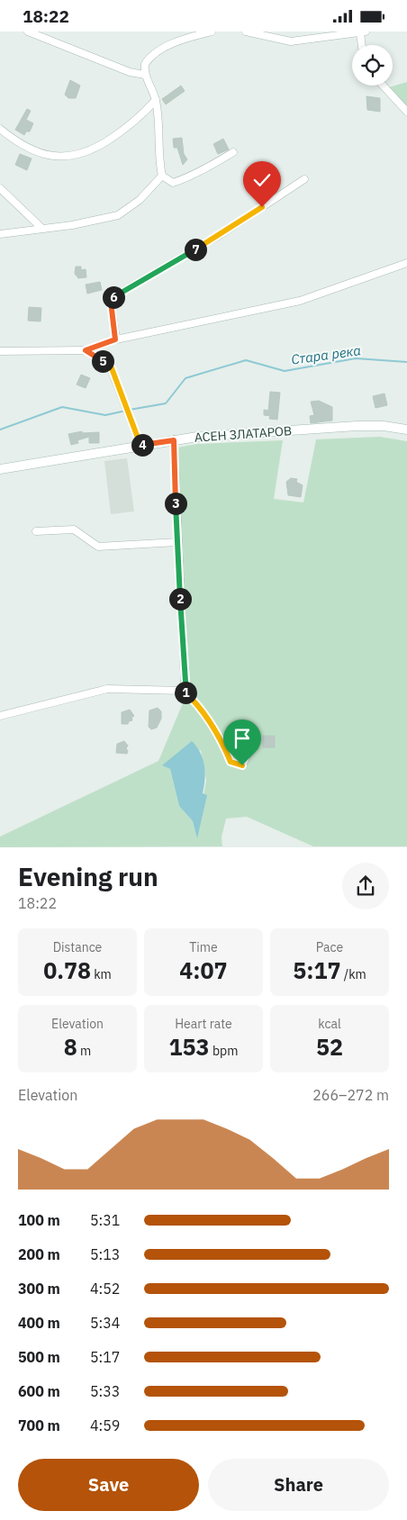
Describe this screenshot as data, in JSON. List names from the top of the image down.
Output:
{
  "streets": {
    "street": ["АСЕН ЗЛАТАРОВ"]
  },
  "water": ["Стара река"],
  "page": {
    "status": "18:22",
    "pins": [
      "7",
      "6",
      "5",
      "4",
      "3",
      "2",
      "1"
    ],
    "heading": ["Evening run", "18:22"],
    "stats": [
      ["Distance", "0.78 km"],
      ["Time", "4:07"],
      ["Pace", "5:17 /km"],
      ["Elevation", "8 m"],
      ["Heart rate", "153 bpm"],
      ["kcal", "52"]
    ],
    "chart": ["Elevation", "266–272 m"],
    "list": [
      {
        "name": "100 m",
        "note": "5:31"
      },
      {
        "name": "200 m",
        "note": "5:13"
      },
      {
        "name": "300 m",
        "note": "4:52"
      },
      {
        "name": "400 m",
        "note": "5:34"
      },
      {
        "name": "500 m",
        "note": "5:17"
      },
      {
        "name": "600 m",
        "note": "5:33"
      },
      {
        "name": "700 m",
        "note": "4:59"
      }
    ],
    "buttons": ["Save", "Share"]
  }
}
